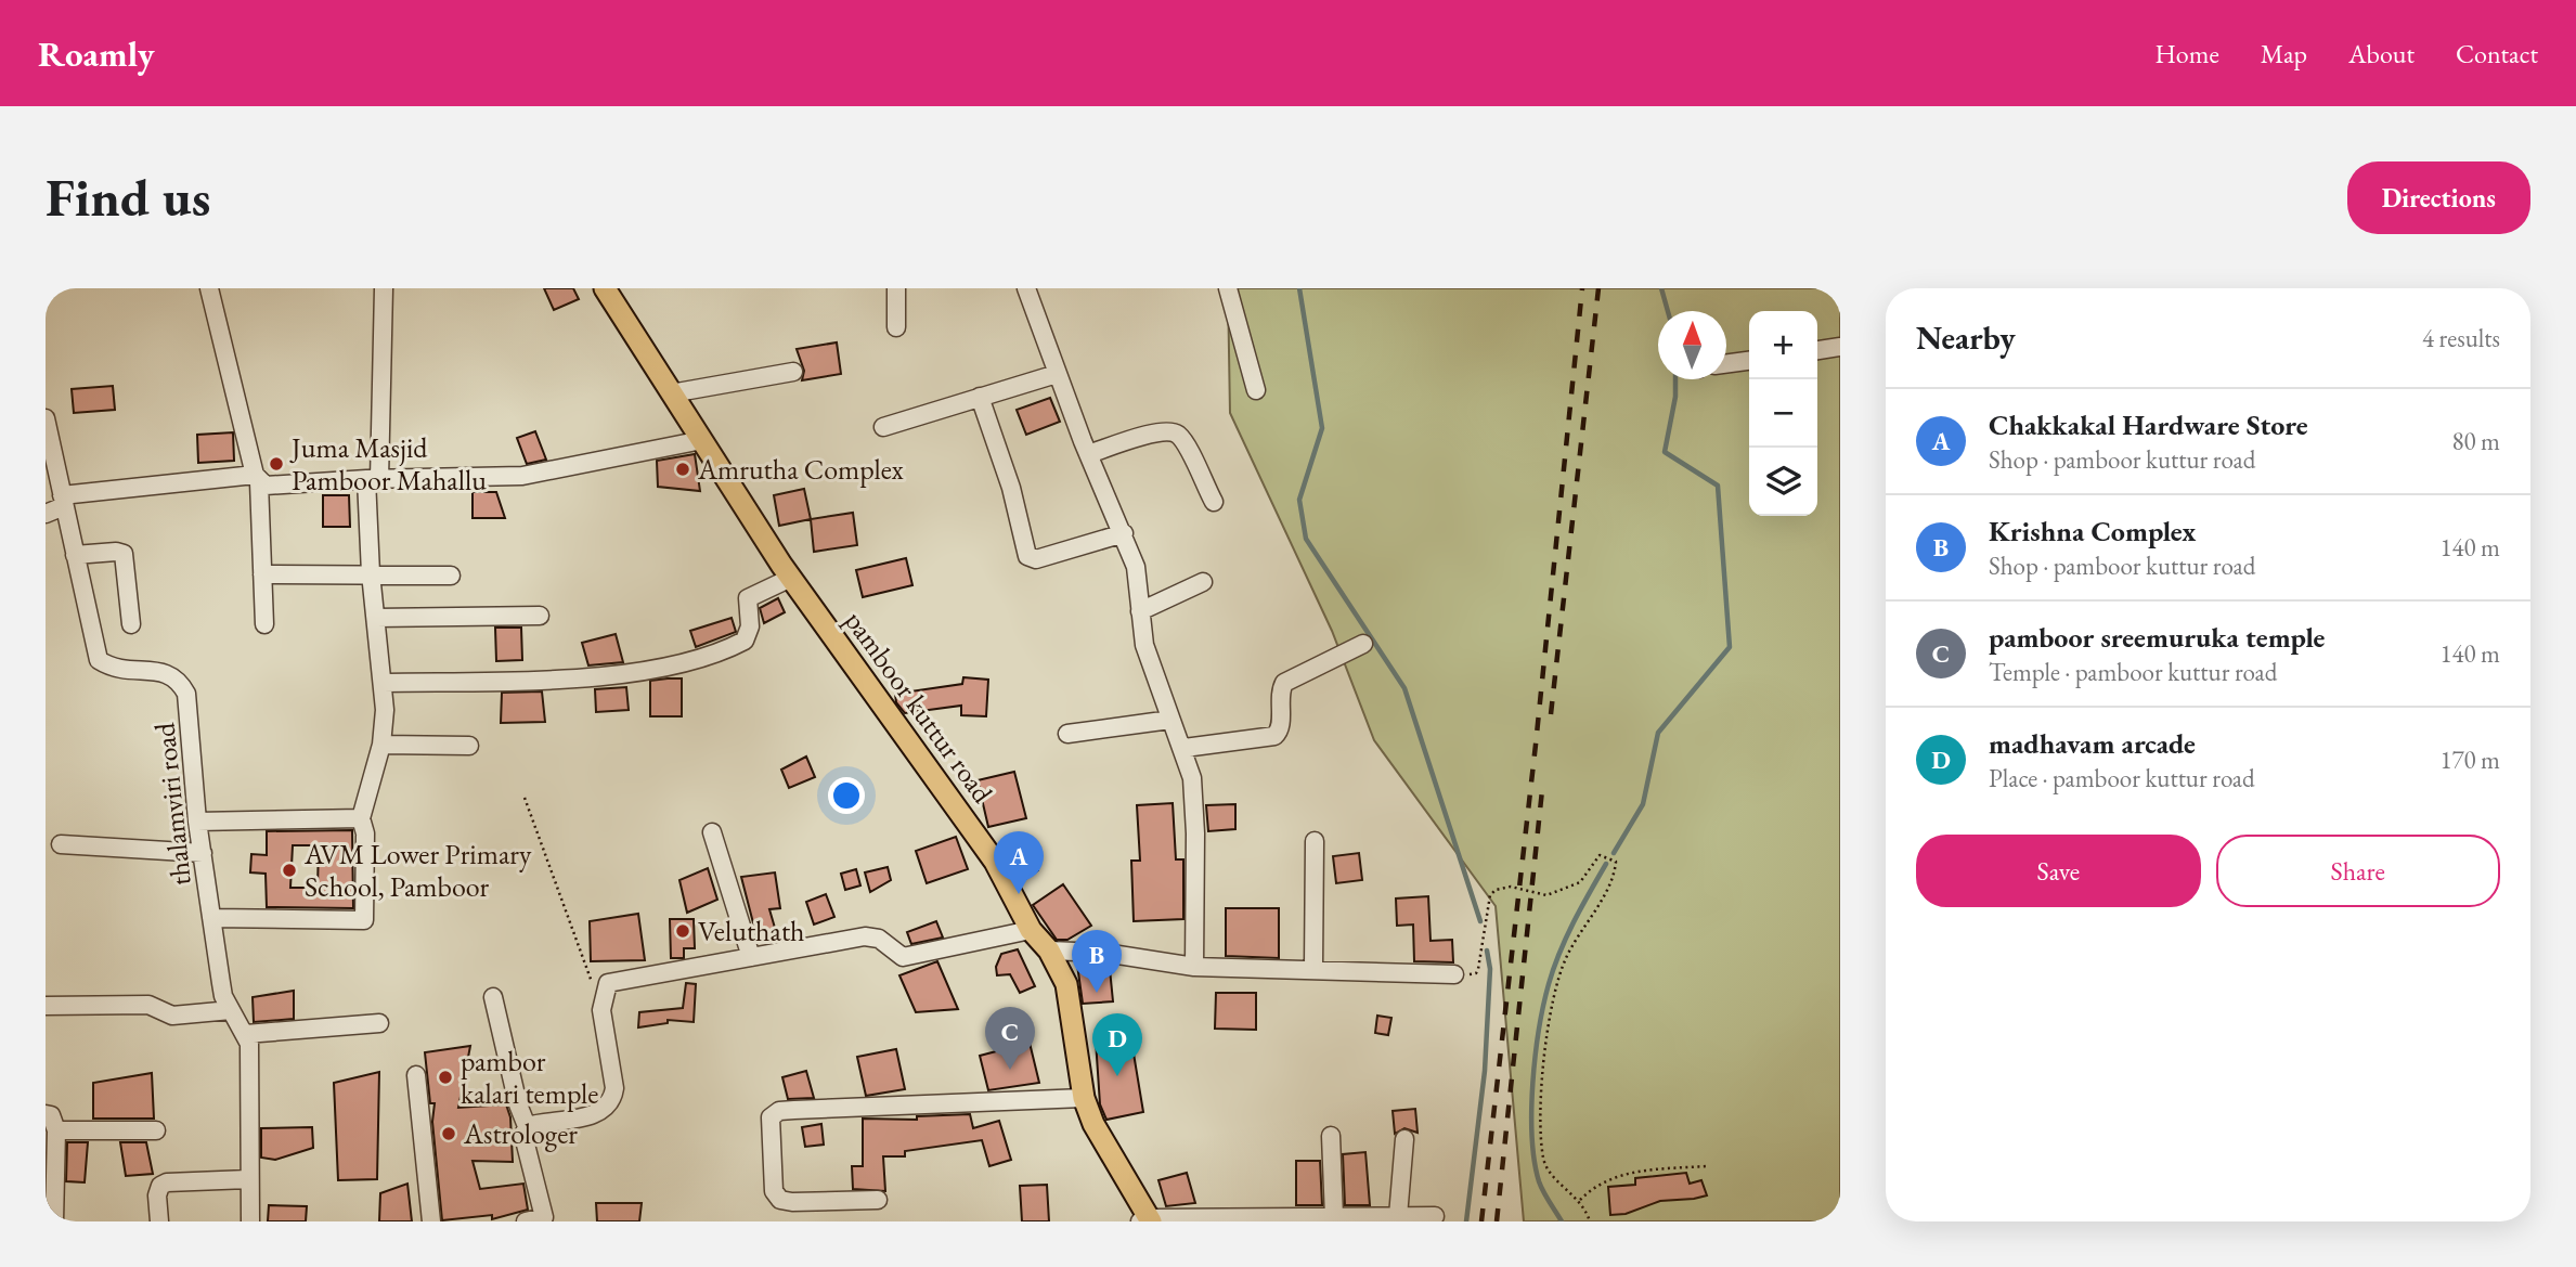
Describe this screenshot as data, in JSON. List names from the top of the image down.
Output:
{
  "streets": {
    "main road": ["pamboor kuttur road"],
    "street": ["thalamviri road"]
  },
  "places": [
    "Juma Masjid Pamboor Mahallu",
    "Amrutha Complex",
    "AVM Lower Primary School, Pamboor",
    "Veluthath",
    "pambor kalari temple",
    "Astrologer"
  ],
  "north": "top",
  "page": {
    "header": "Roamly",
    "nav": [
      "Home",
      "Map",
      "About",
      "Contact"
    ],
    "buttons": [
      "Directions",
      ["Save", "Share"]
    ],
    "title": "Find us",
    "heading": ["Nearby", "4 results"],
    "map_buttons": ["+", "−"],
    "list": [
      {
        "mark": "A",
        "name": "Chakkakal Hardware Store",
        "note": "Shop · pamboor kuttur road",
        "value": "80 m"
      },
      {
        "mark": "B",
        "name": "Krishna Complex",
        "note": "Shop · pamboor kuttur road",
        "value": "140 m"
      },
      {
        "mark": "C",
        "name": "pamboor sreemuruka temple",
        "note": "Temple · pamboor kuttur road",
        "value": "140 m"
      },
      {
        "mark": "D",
        "name": "madhavam arcade",
        "note": "Place · pamboor kuttur road",
        "value": "170 m"
      }
    ],
    "pins": [
      "A",
      "B",
      "C",
      "D"
    ]
  }
}
